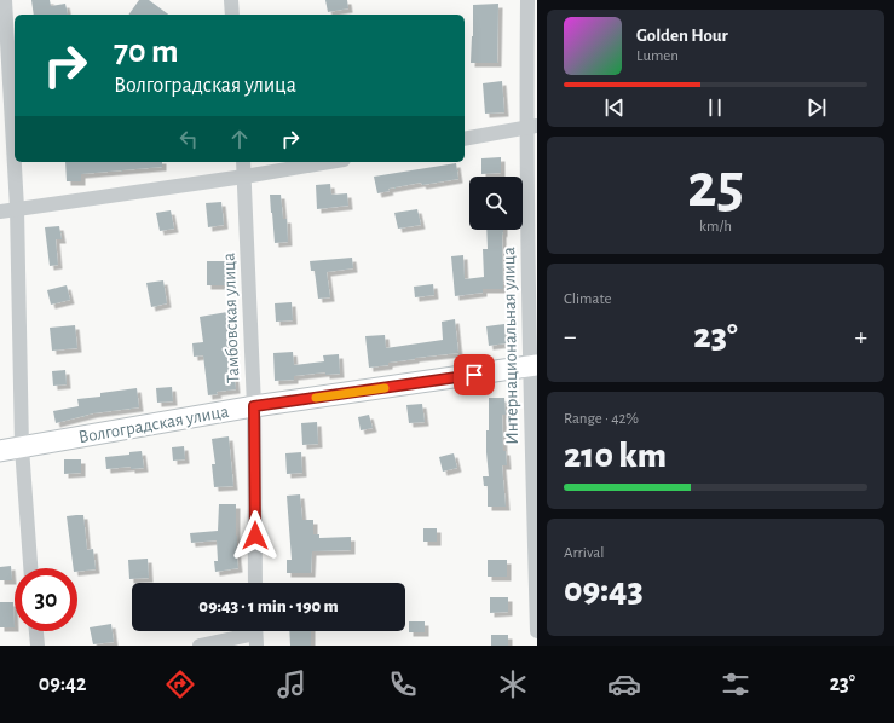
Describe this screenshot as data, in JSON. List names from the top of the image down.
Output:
{
  "streets": {
    "street": ["Тамбовская улица", "Интернациональная улица", "Волгоградская улица"]
  },
  "crossings": [
    ["Тамбовская улица", "Волгоградская улица"],
    ["Интернациональная улица", "Волгоградская улица"]
  ],
  "page": {
    "turn": ["70 m", "Волгоградская улица"],
    "song": ["Golden Hour", "Lumen"],
    "tile": [
      ["25", "km/h"],
      "Climate",
      ["Range · 42%", "210 km"],
      ["Arrival", "09:43"]
    ],
    "heat": ["−", "23°", "+"],
    "limit": "30",
    "trip": "09:43 · 1 min · 190 m",
    "tabs": ["09:42", "23°"]
  }
}
